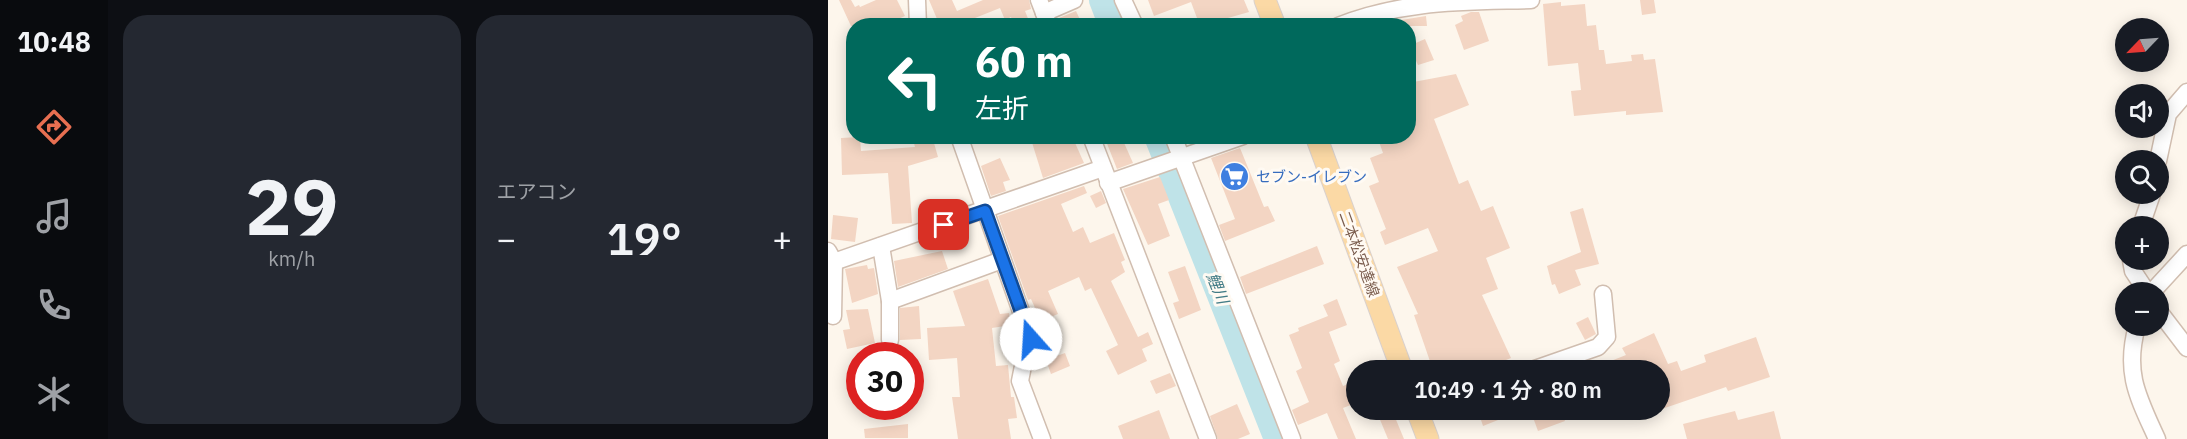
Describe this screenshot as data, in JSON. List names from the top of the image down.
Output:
{
  "streets": {
    "main road": ["二本松安達線"]
  },
  "water": ["鯉川"],
  "places": {
    "supermarket": ["セブン-イレブン"]
  },
  "north": "bottom left",
  "page": {
    "tabs": "10:48",
    "tile": [
      ["29", "km/h"],
      "エアコン"
    ],
    "map_buttons": ["+", "−"],
    "turn": ["60 m", "左折"],
    "heat": ["−", "19°", "+"],
    "limit": "30",
    "trip": "10:49 · 1 分 · 80 m"
  }
}
